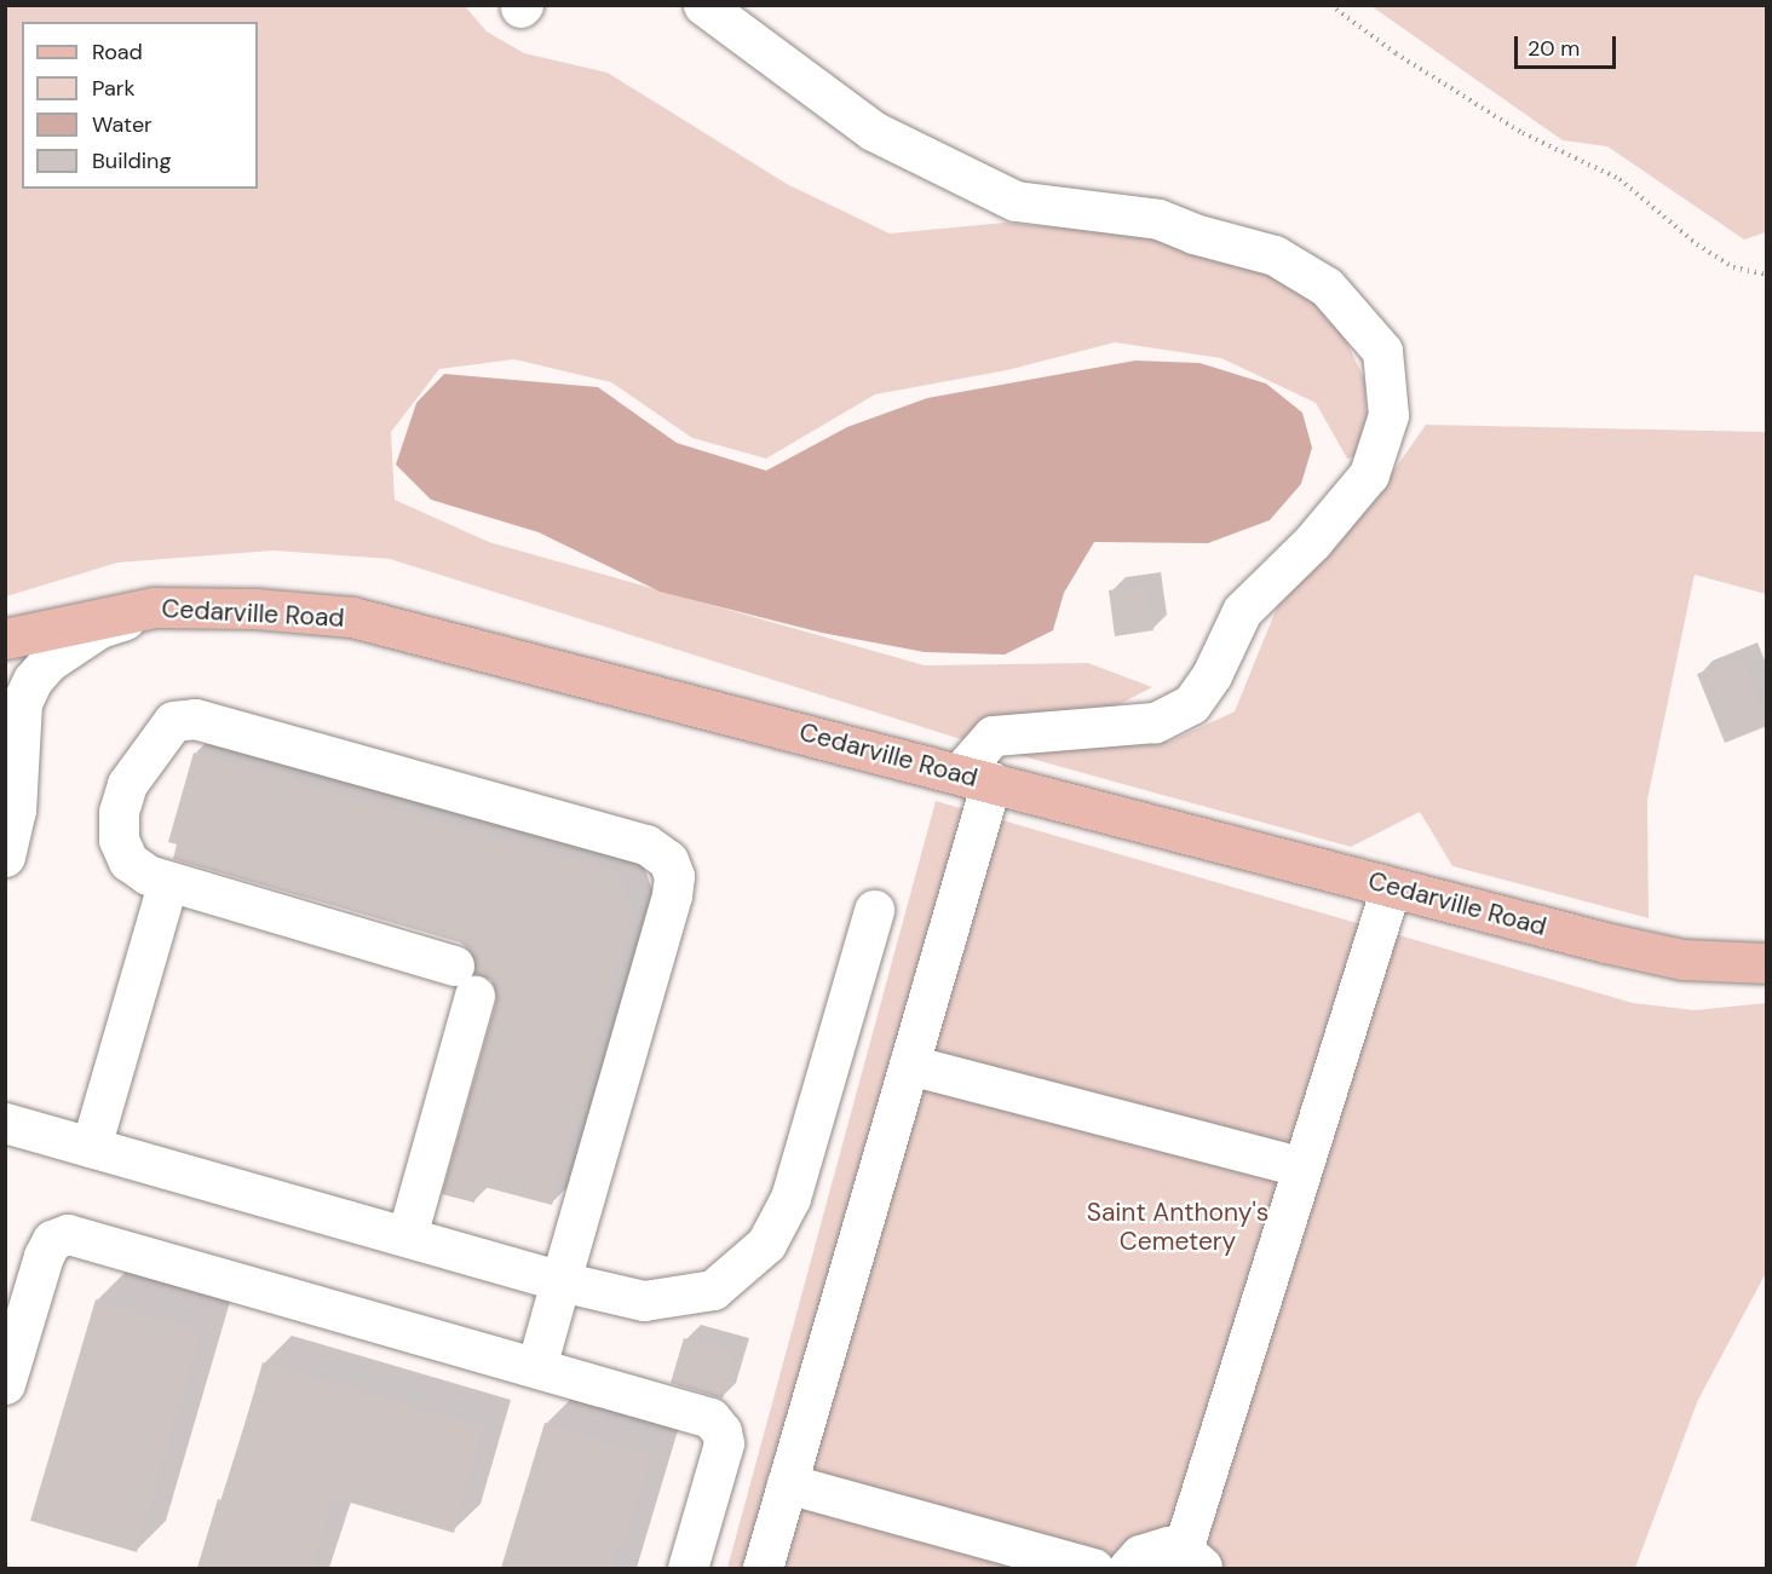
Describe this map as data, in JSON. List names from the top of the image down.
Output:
{
  "streets": {
    "main road": ["Cedarville Road"]
  },
  "parks": ["Saint Anthony's Cemetery"],
  "legend": [
    "Road",
    "Park",
    "Water",
    "Building"
  ],
  "scale_bar": "20 m"
}
